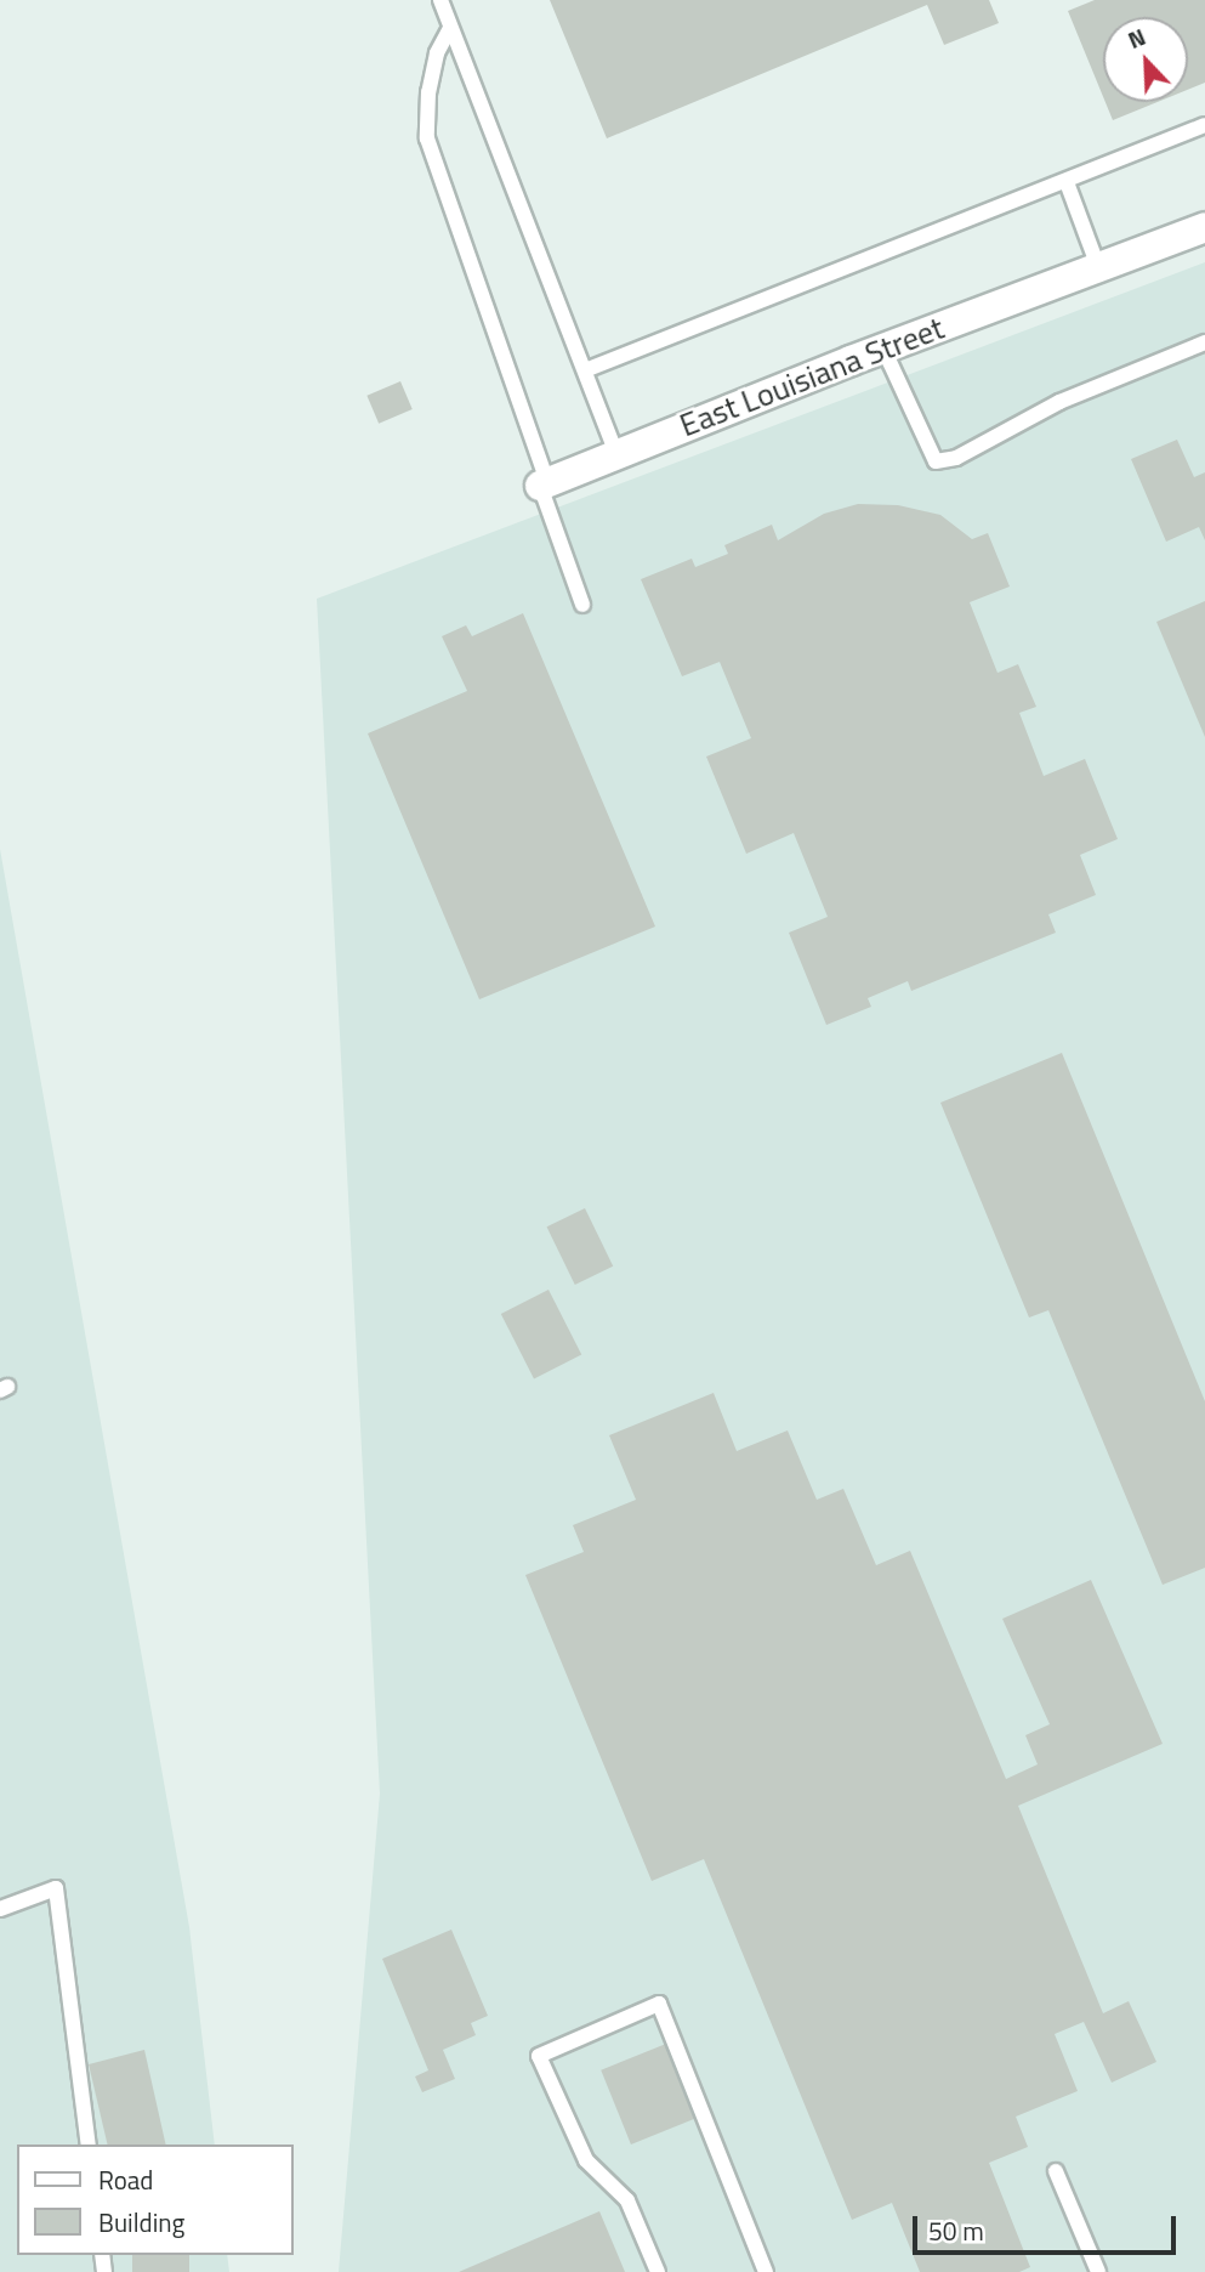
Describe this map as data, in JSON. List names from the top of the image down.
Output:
{
  "streets": {
    "street": ["East Louisiana Street"]
  },
  "legend": ["Road", "Building"],
  "scale_bar": "50 m",
  "north": "top left"
}
